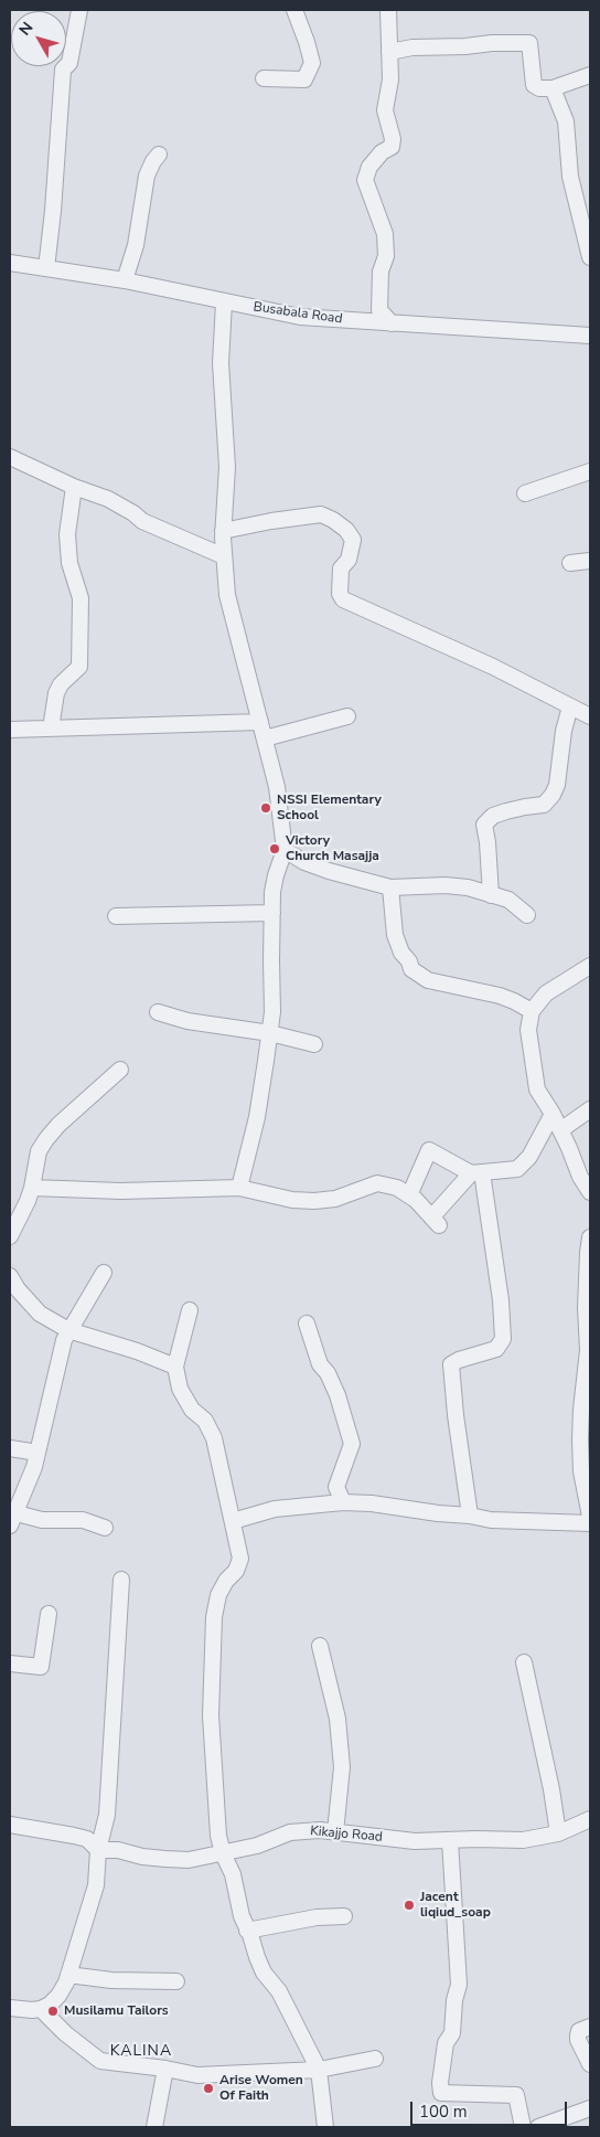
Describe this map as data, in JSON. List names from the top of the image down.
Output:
{
  "streets": {
    "street": ["Busabala Road", "Kikajjo Road"]
  },
  "districts": ["KALINA"],
  "places": [
    "NSSI Elementary School",
    "Victory Church Masajja",
    "Jacent liqiud_soap",
    "Musilamu Tailors",
    "Arise Women Of Faith"
  ],
  "scale_bar": "100 m",
  "north": "top left"
}
